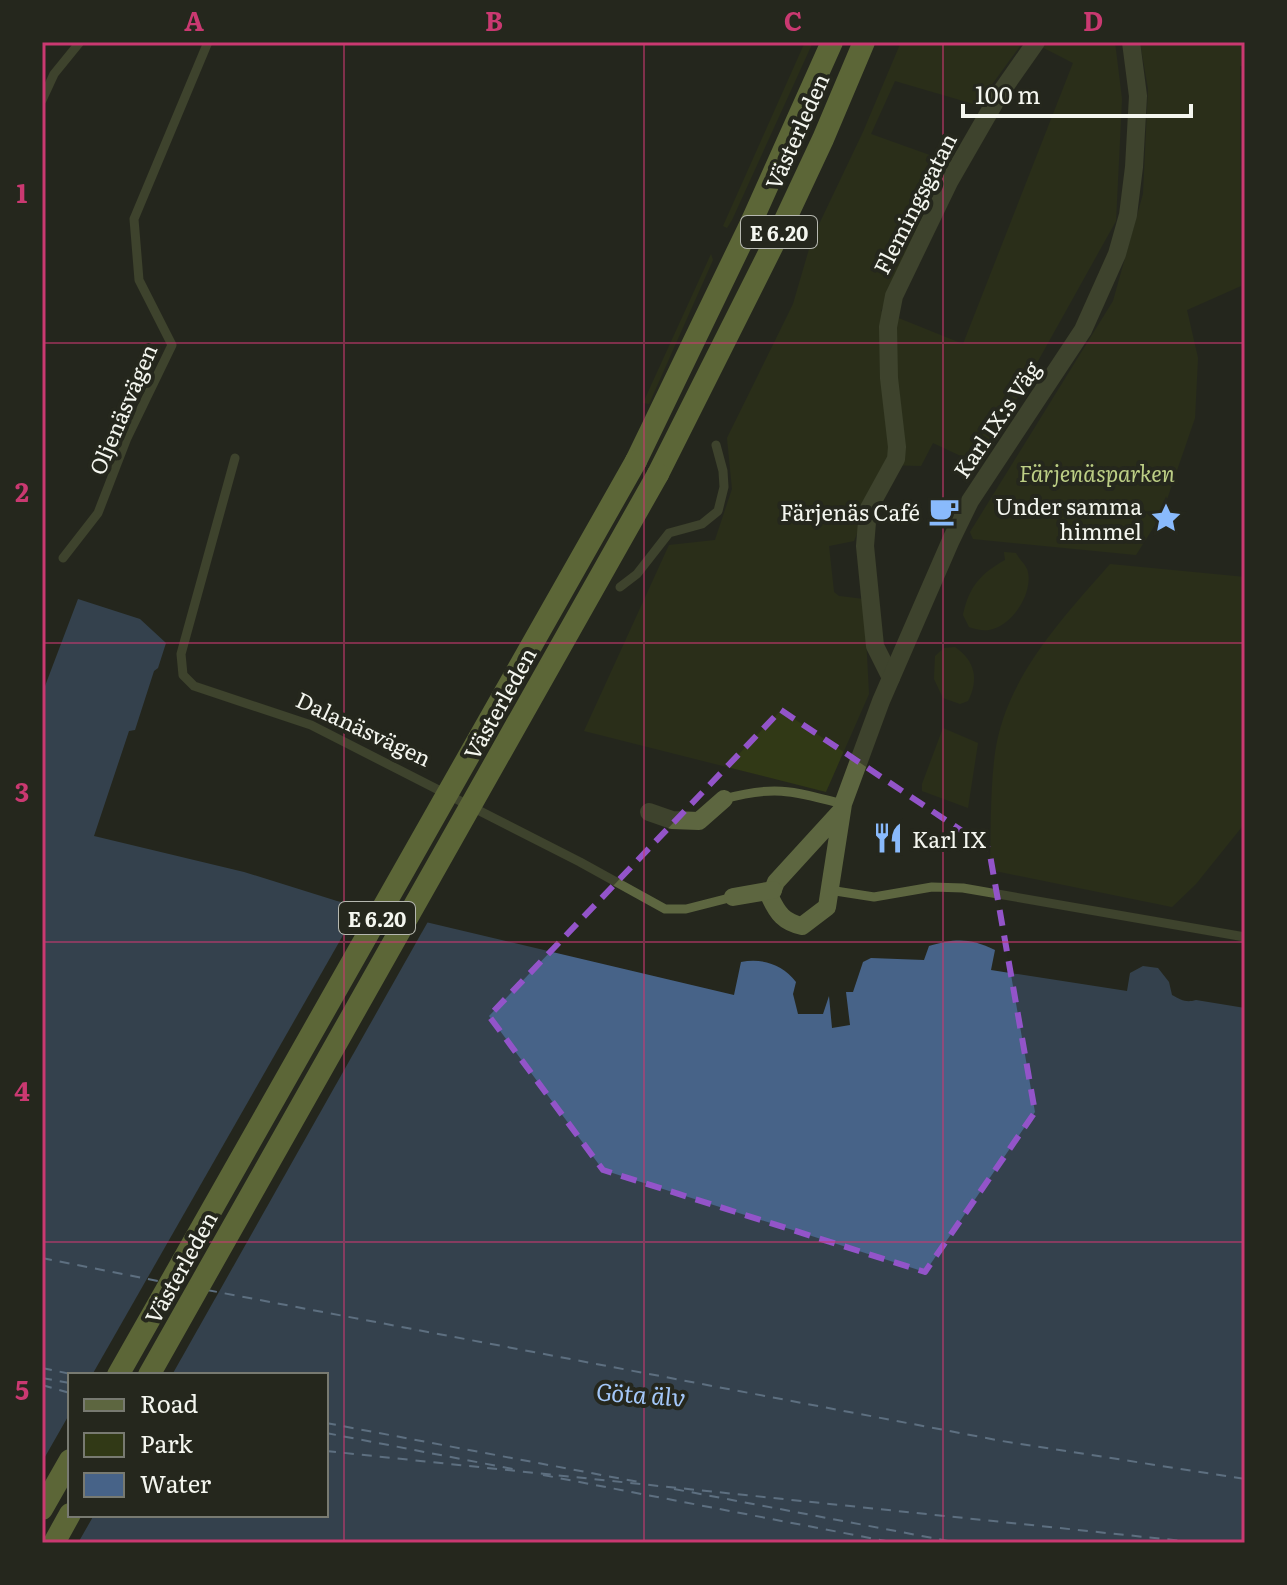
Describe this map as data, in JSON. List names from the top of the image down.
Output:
{
  "streets": {
    "highway": ["Västerleden", "E 6.20"],
    "street": ["Flemingsgatan", "Karl IX:s Väg", "Dalanäsvägen"],
    "lane": ["Oljenäsvägen"]
  },
  "crossings": [
    ["Flemingsgatan", "Karl IX:s Väg"],
    ["Karl IX:s Väg", "Dalanäsvägen"]
  ],
  "water": ["Göta älv"],
  "parks": ["Färjenäsparken"],
  "places": {
    "cafe": ["Färjenäs Café"],
    "place": ["Under samma himmel"],
    "restaurant": ["Karl IX"]
  },
  "legend": ["Road", "Park", "Water"],
  "scale_bar": "100 m",
  "grid": {
    "columns": [
      "A",
      "B",
      "C",
      "D"
    ],
    "rows": [
      "1",
      "2",
      "3",
      "4",
      "5"
    ]
  }
}
